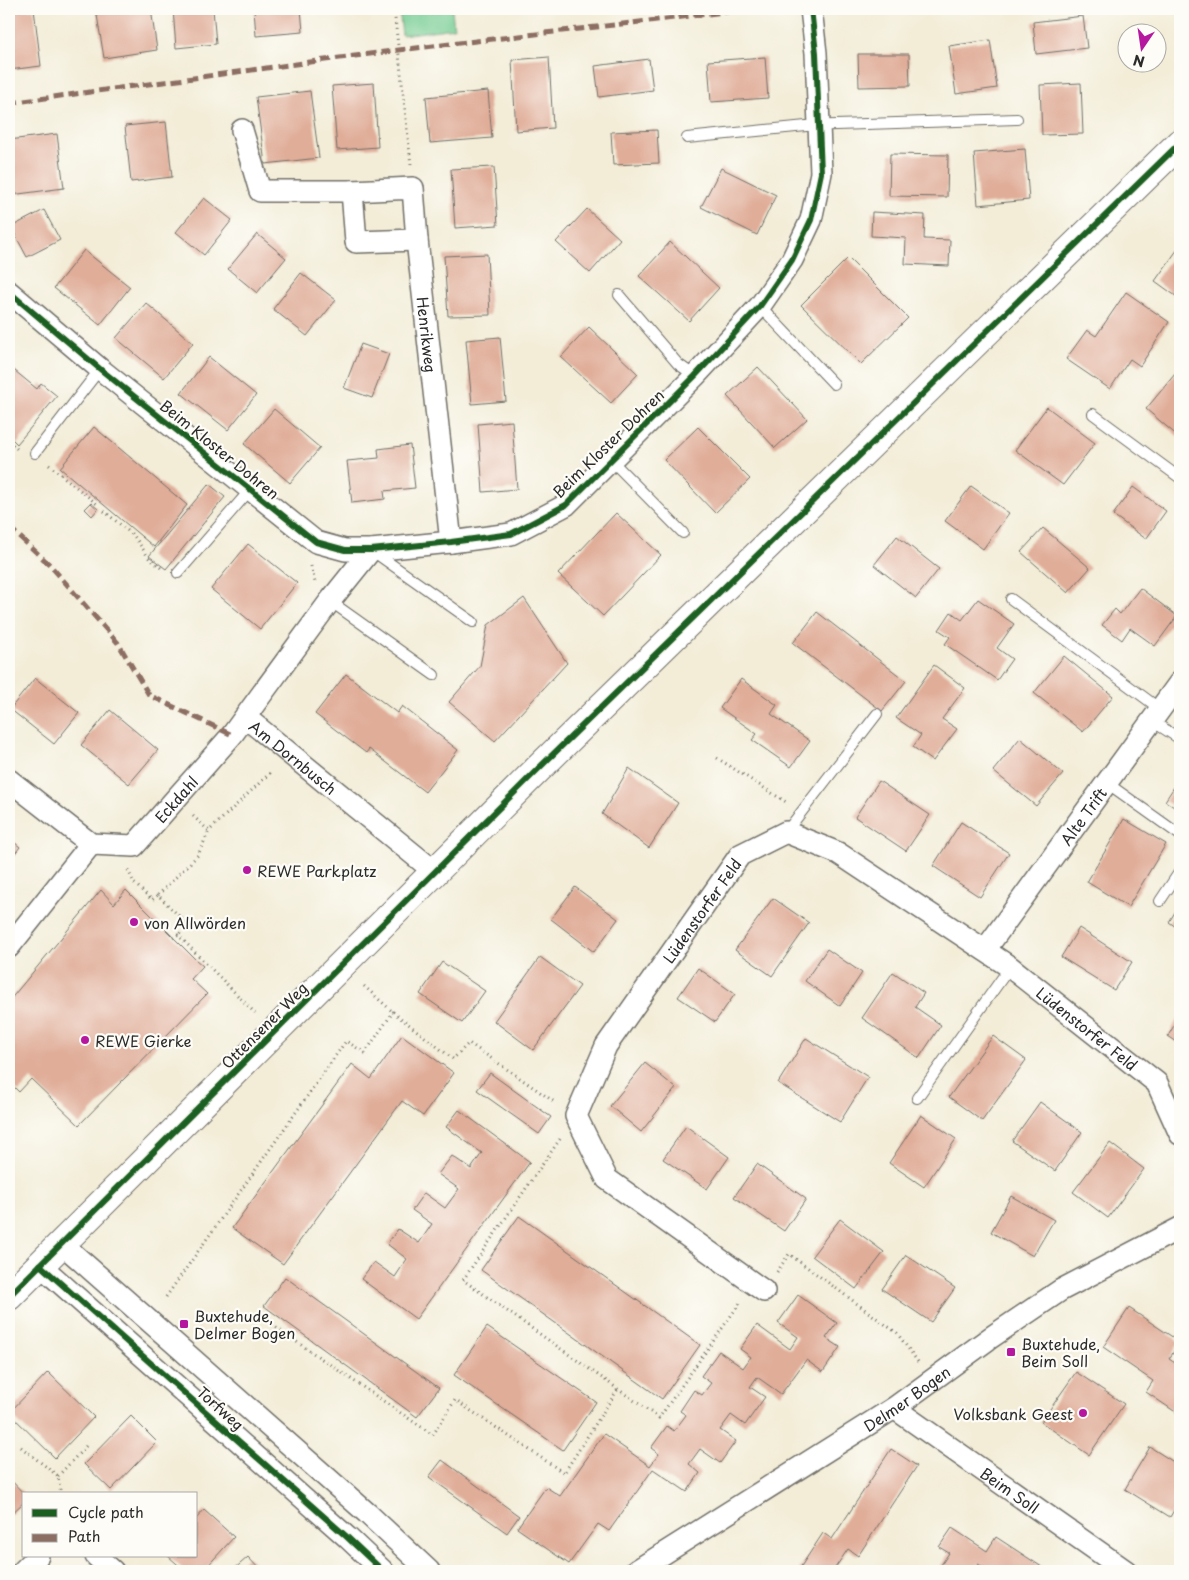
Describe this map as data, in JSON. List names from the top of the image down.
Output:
{
  "streets": {
    "street": [
      "Henrikweg",
      "Beim Kloster Dohren",
      "Am Dornbusch",
      "Eckdahl",
      "Alte Trift",
      "Lüdenstorfer Feld",
      "Ottensener Weg",
      "Delmer Bogen",
      "Torfweg",
      "Beim Soll"
    ]
  },
  "crossings": [
    ["Henrikweg", "Beim Kloster Dohren"],
    ["Beim Kloster Dohren", "Am Dornbusch"],
    ["Am Dornbusch", "Eckdahl"],
    ["Am Dornbusch", "Ottensener Weg"],
    ["Alte Trift", "Lüdenstorfer Feld"],
    ["Ottensener Weg", "Torfweg"],
    ["Delmer Bogen", "Beim Soll"]
  ],
  "places": {
    "other": [
      "REWE Parkplatz",
      "von Allwörden",
      "REWE Gierke",
      "Volksbank Geest"
    ],
    "transit": ["Buxtehude, Delmer Bogen", "Buxtehude, Beim Soll"]
  },
  "legend": ["Cycle path", "Path"],
  "north": "bottom"
}
